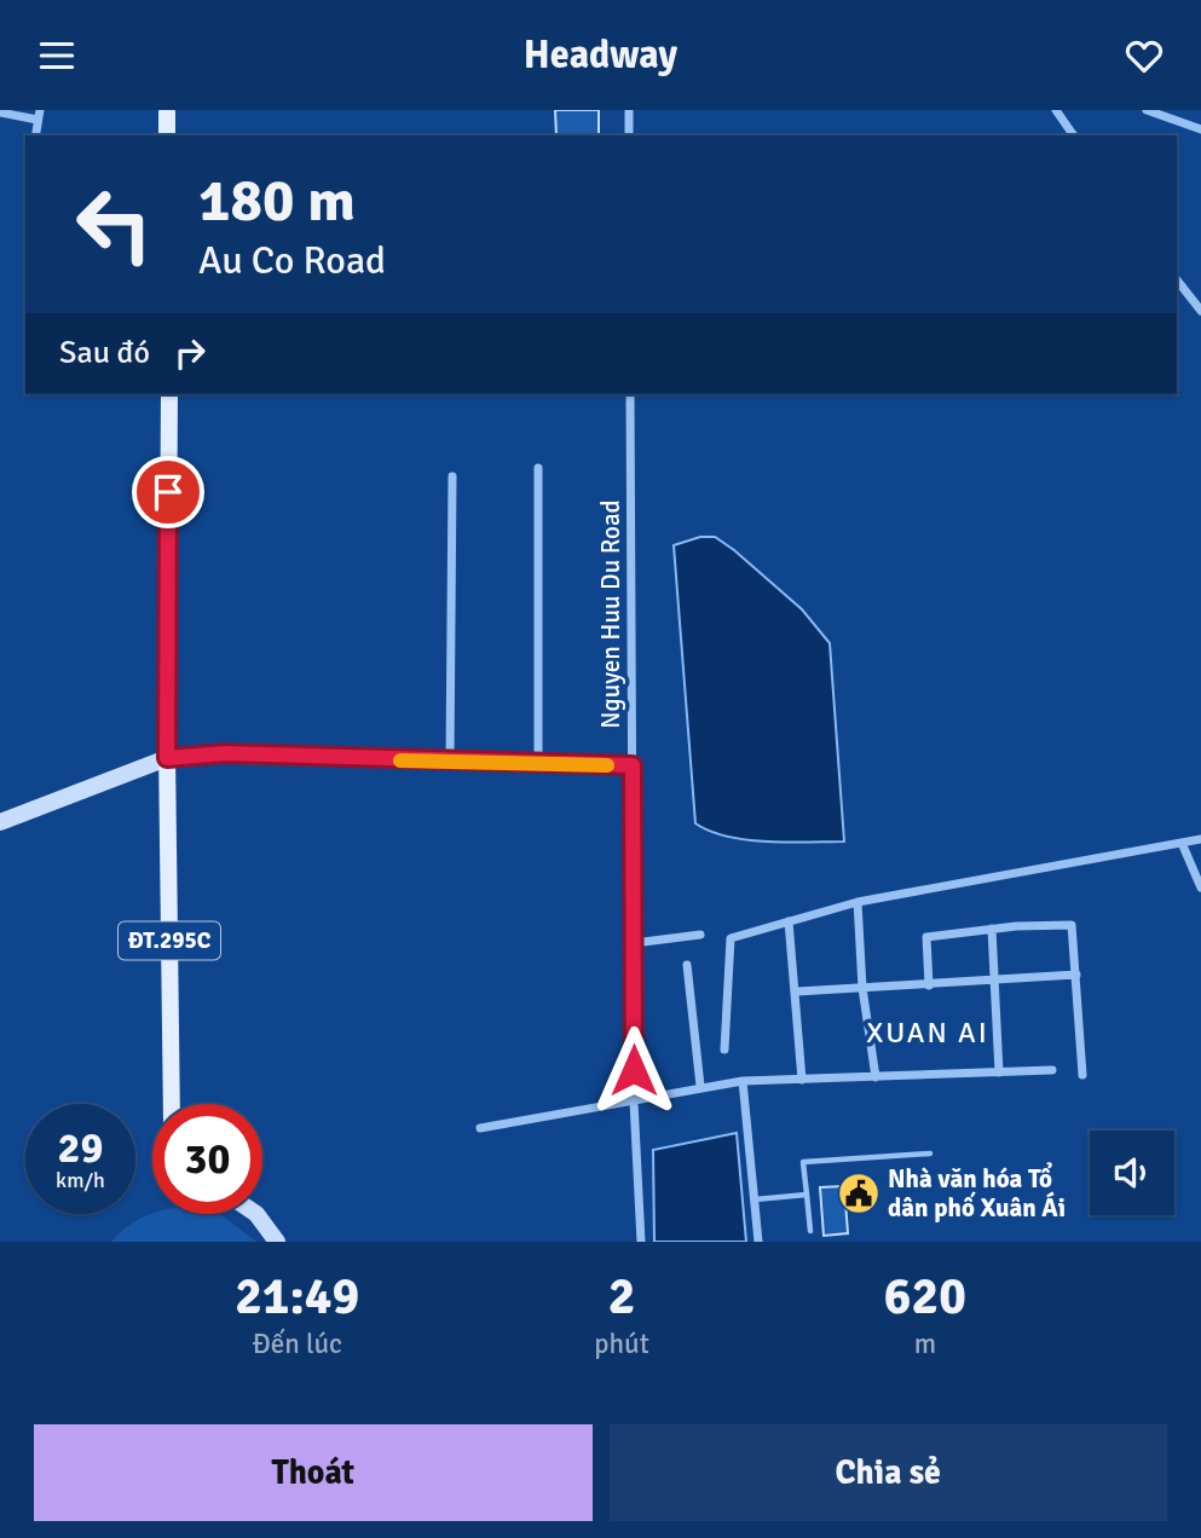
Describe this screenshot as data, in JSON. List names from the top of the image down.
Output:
{
  "streets": {
    "main road": ["ĐT.295C"],
    "street": ["Nguyen Huu Du Road"]
  },
  "districts": ["XUAN AI"],
  "places": {
    "public building": ["Nhà văn hóa Tổ dân phố Xuân Ái"]
  },
  "page": {
    "header": "Headway",
    "turn": ["180 m", "Au Co Road"],
    "then": "Sau đó",
    "speed": "29 km/h",
    "limit": "30",
    "eta": [
      "21:49",
      "Đến lúc",
      "2",
      "phút",
      "620",
      "m"
    ],
    "buttons": ["Thoát", "Chia sẻ"]
  }
}
